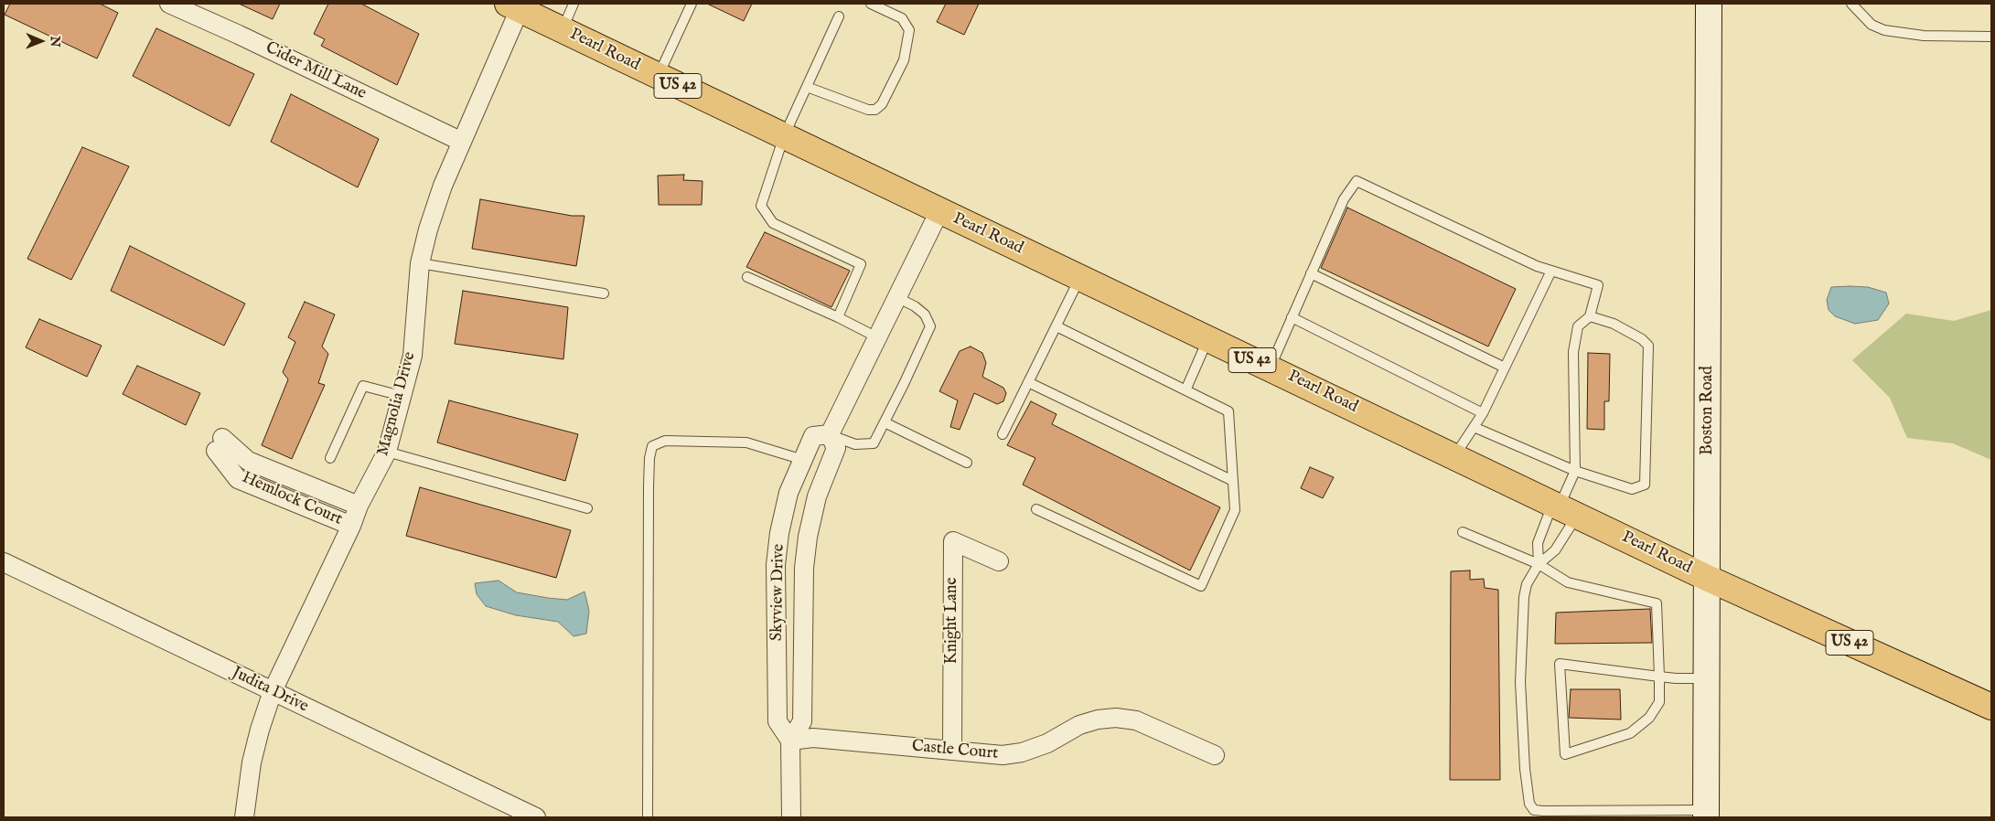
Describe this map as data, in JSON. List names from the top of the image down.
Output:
{
  "streets": {
    "main road": ["Pearl Road", "US 42"],
    "street": [
      "Cider Mill Lane",
      "Magnolia Drive",
      "Boston Road",
      "Hemlock Court",
      "Skyview Drive",
      "Knight Lane",
      "Judita Drive",
      "Castle Court"
    ]
  },
  "crossings": [
    ["Pearl Road", "Magnolia Drive"],
    ["Pearl Road", "Boston Road"],
    ["Cider Mill Lane", "Magnolia Drive"],
    ["Magnolia Drive", "Hemlock Court"],
    ["Magnolia Drive", "Judita Drive"],
    ["Skyview Drive", "Castle Court"],
    ["Knight Lane", "Castle Court"]
  ],
  "north": "right"
}
